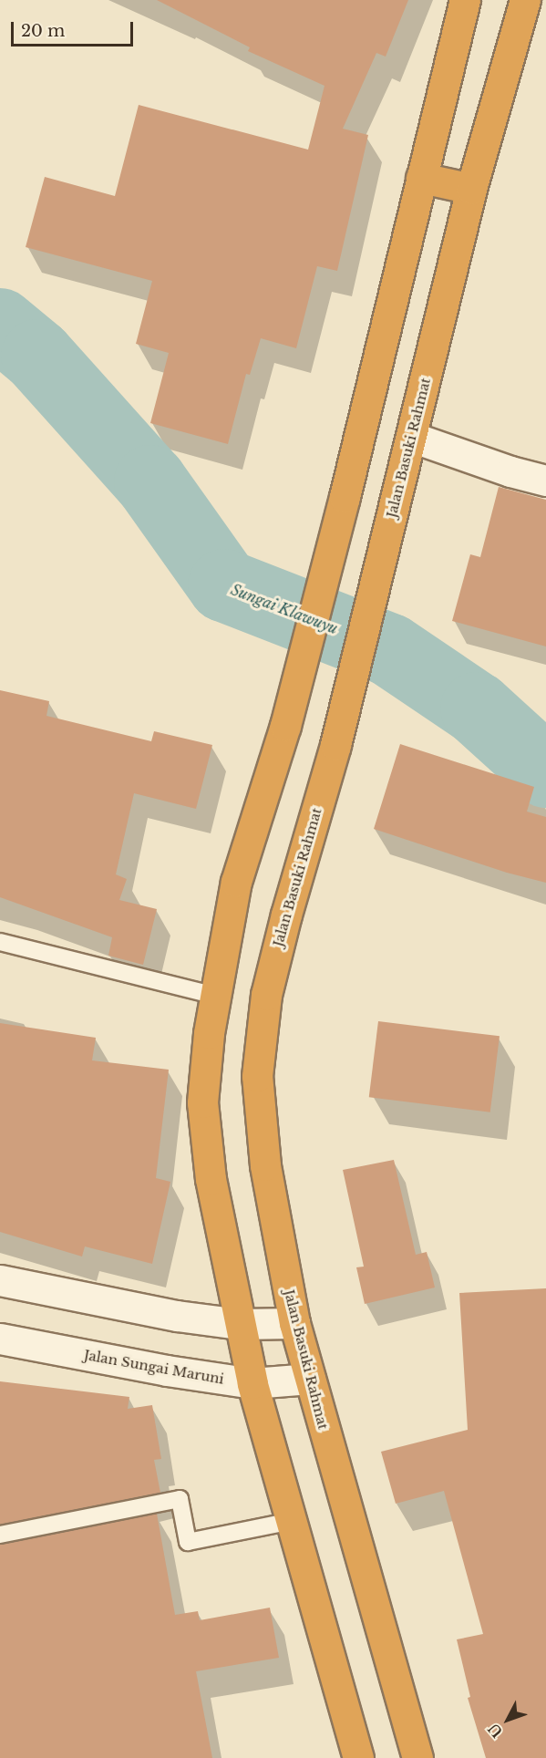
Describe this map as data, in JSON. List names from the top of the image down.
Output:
{
  "streets": {
    "highway": ["Jalan Basuki Rahmat"],
    "main road": ["Jalan Sungai Maruni"]
  },
  "crossings": [
    ["Jalan Basuki Rahmat", "Jalan Sungai Maruni"]
  ],
  "water": ["Sungai Klawuyu"],
  "scale_bar": "20 m",
  "north": "bottom left"
}
